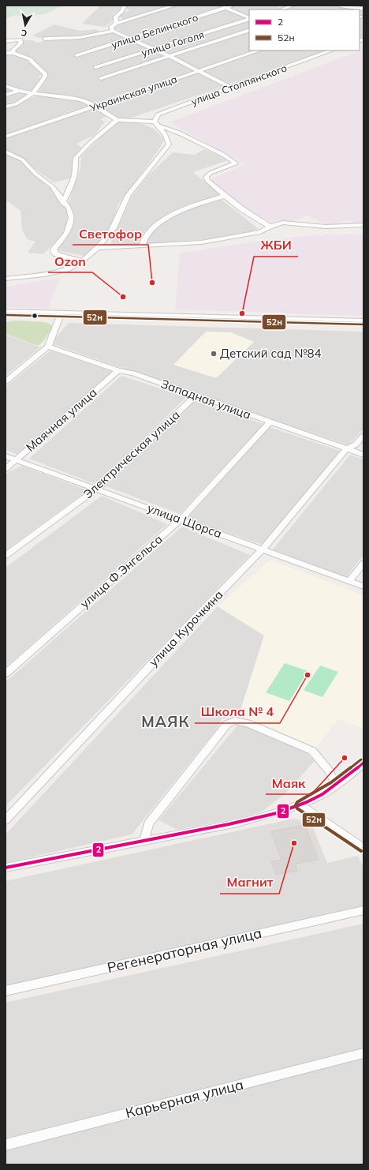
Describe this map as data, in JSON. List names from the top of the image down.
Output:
{
  "streets": {
    "street": [
      "улица Белинского",
      "улица Гоголя",
      "улица Столпянского",
      "Украинская улица",
      "Западная улица",
      "Маячная улица",
      "Электрическая улица",
      "улица Щорса",
      "улица Ф.Энгельса",
      "улица Курочкина",
      "Регенераторная улица",
      "Карьерная улица"
    ]
  },
  "crossings": [
    ["Западная улица", "Маячная улица"],
    ["Западная улица", "Электрическая улица"],
    ["Западная улица", "улица Ф.Энгельса"],
    ["Западная улица", "улица Курочкина"],
    ["Маячная улица", "улица Щорса"],
    ["Электрическая улица", "улица Щорса"],
    ["улица Щорса", "улица Ф.Энгельса"],
    ["улица Щорса", "улица Курочкина"]
  ],
  "districts": ["МАЯК"],
  "places": [
    "Светофор",
    "Ozon",
    "ЖБИ",
    "Детский сад №84",
    "Школа № 4",
    "Маяк",
    "Магнит"
  ],
  "lines": ["transit line 52н", "transit line 2"],
  "legend": ["2", "52н"],
  "north": "bottom"
}
